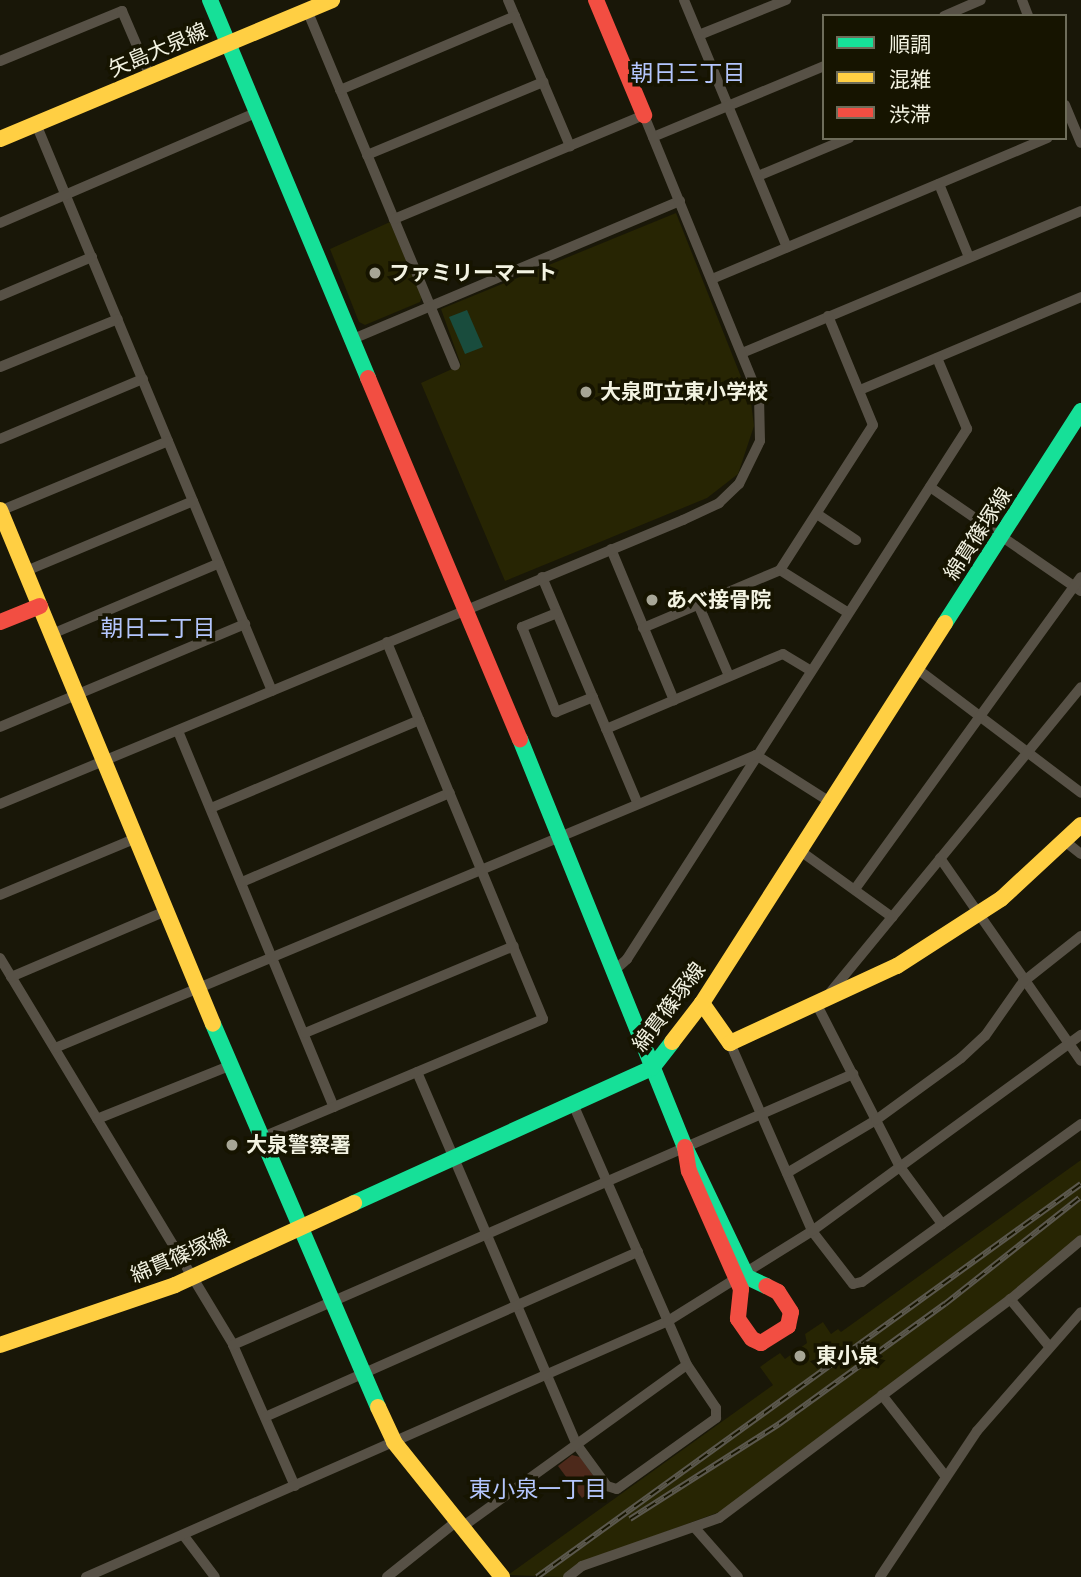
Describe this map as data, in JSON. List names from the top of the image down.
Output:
{
  "streets": {
    "street": ["矢島大泉線", "綿貫篠塚線"]
  },
  "districts": ["朝日三丁目", "朝日二丁目", "東小泉一丁目"],
  "places": [
    "ファミリーマート",
    "大泉町立東小学校",
    "あべ接骨院",
    "大泉警察署",
    "東小泉"
  ],
  "legend": ["順調", "混雑", "渋滞"]
}
